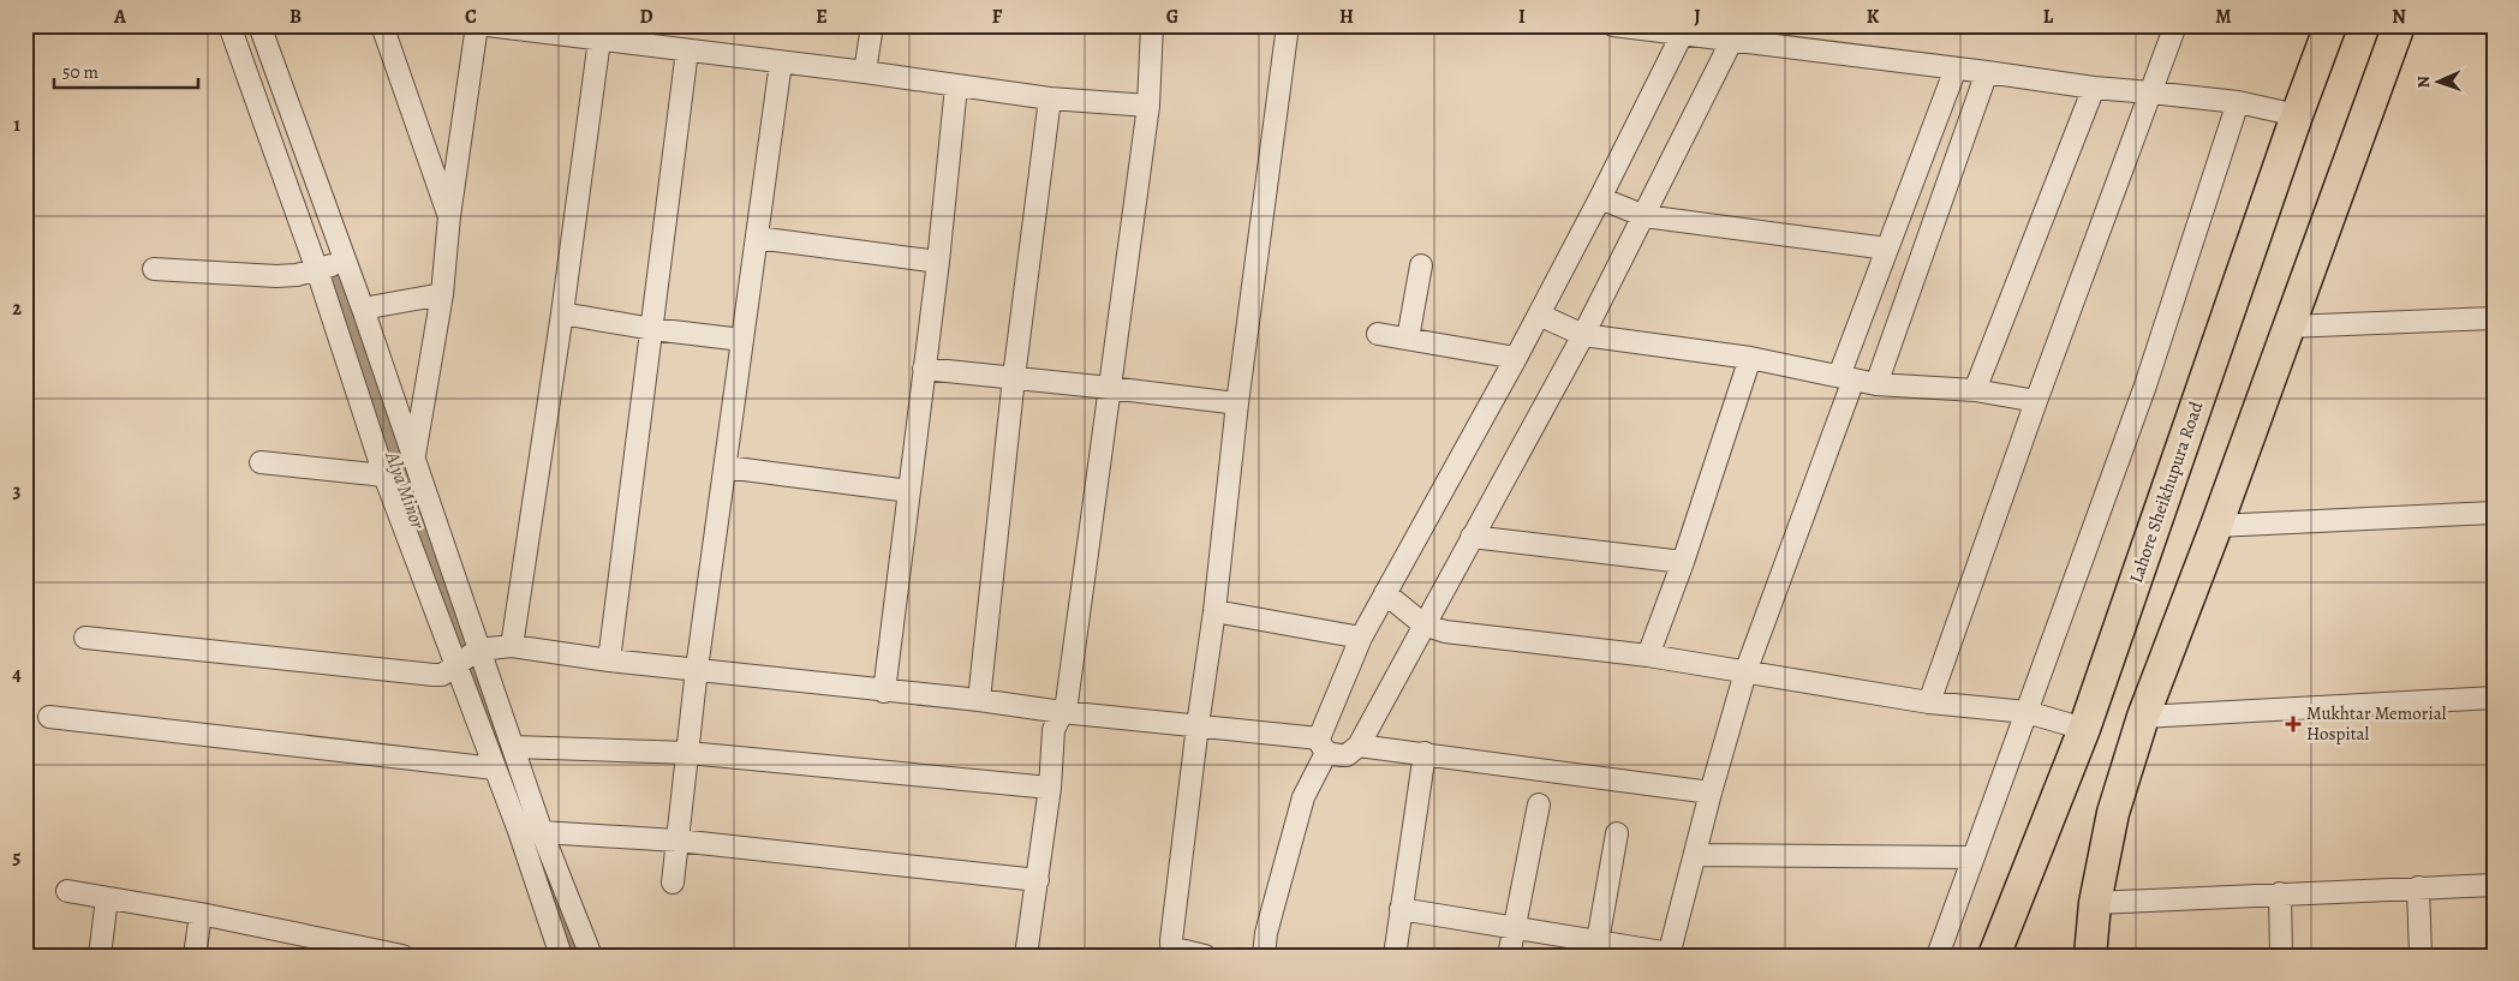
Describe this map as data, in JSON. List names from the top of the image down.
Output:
{
  "streets": {
    "highway": ["Lahore Sheikhupura Road"]
  },
  "water": ["Alya Minor"],
  "places": {
    "health": ["Mukhtar Memorial Hospital"]
  },
  "scale_bar": "50 m",
  "north": "left",
  "grid": {
    "columns": [
      "A",
      "B",
      "C",
      "D",
      "E",
      "F",
      "G",
      "H",
      "I",
      "J",
      "K",
      "L",
      "M",
      "N"
    ],
    "rows": [
      "1",
      "2",
      "3",
      "4",
      "5"
    ]
  }
}
